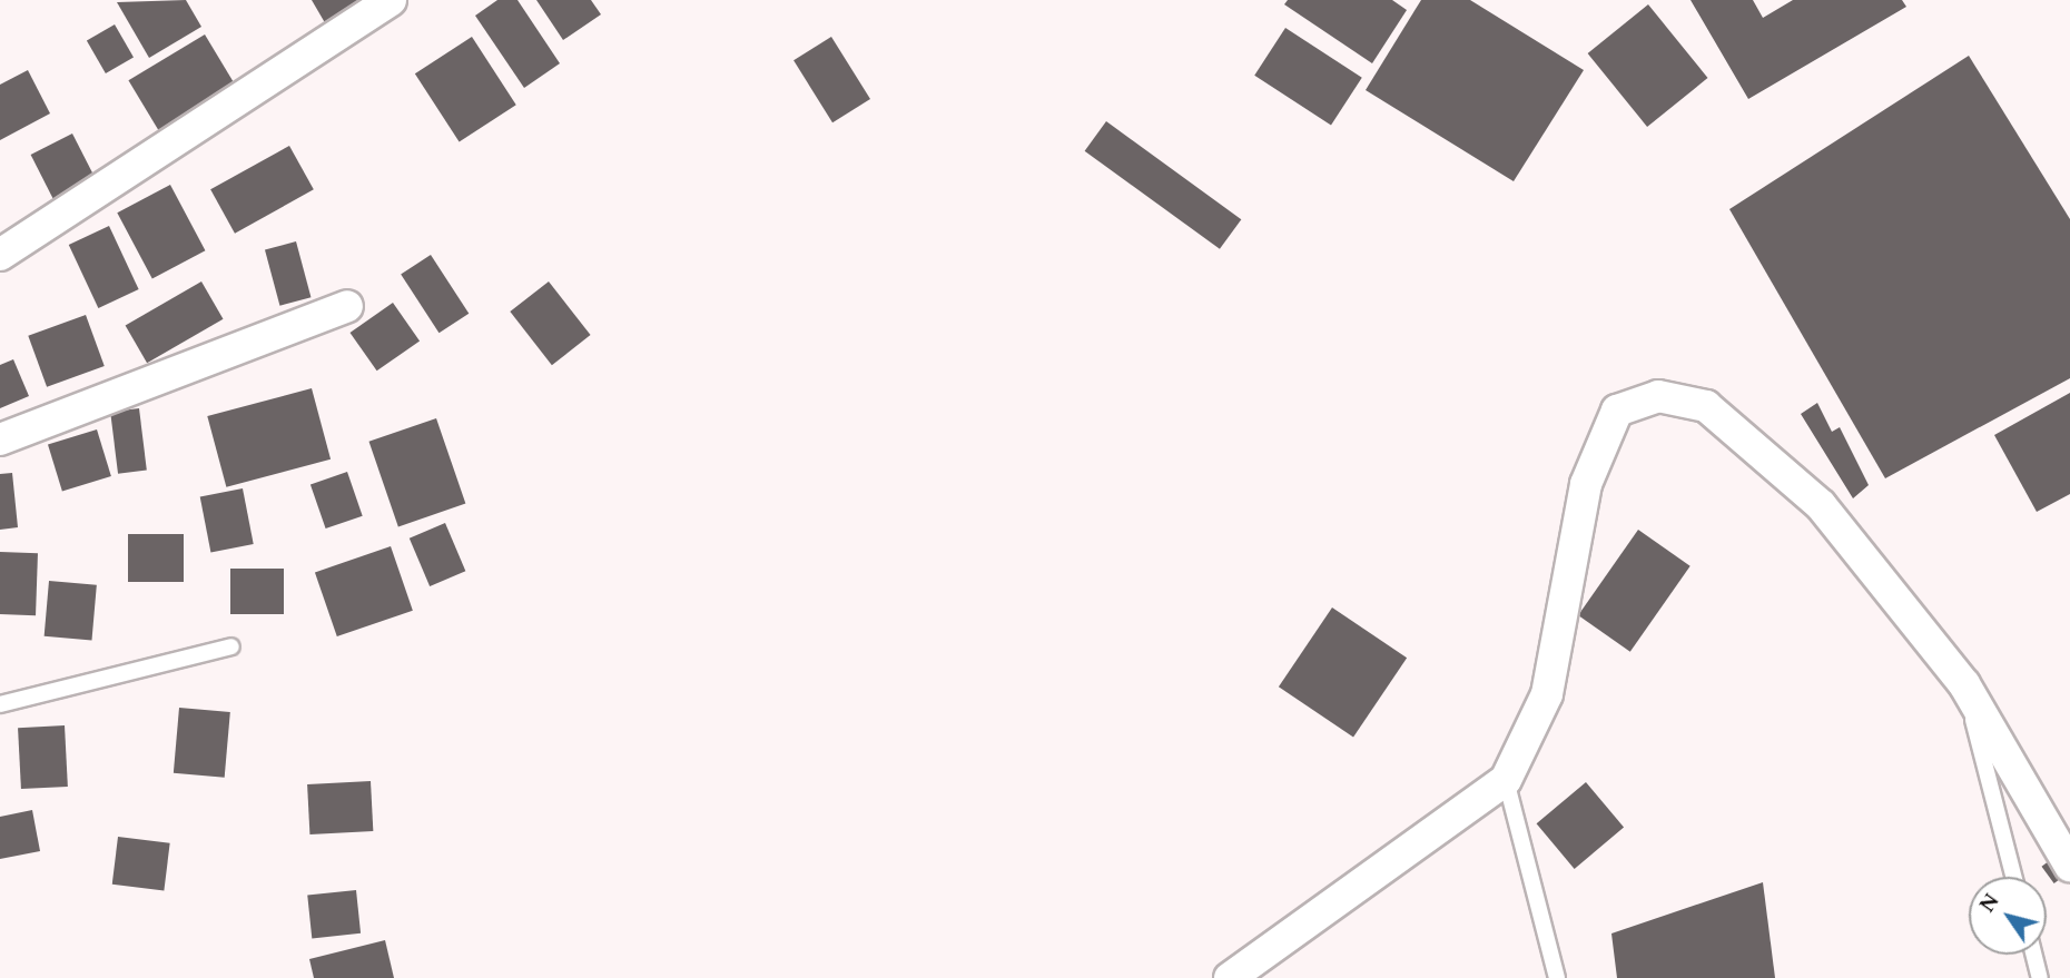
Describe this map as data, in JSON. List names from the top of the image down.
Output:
{
  "north": "top left"
}
